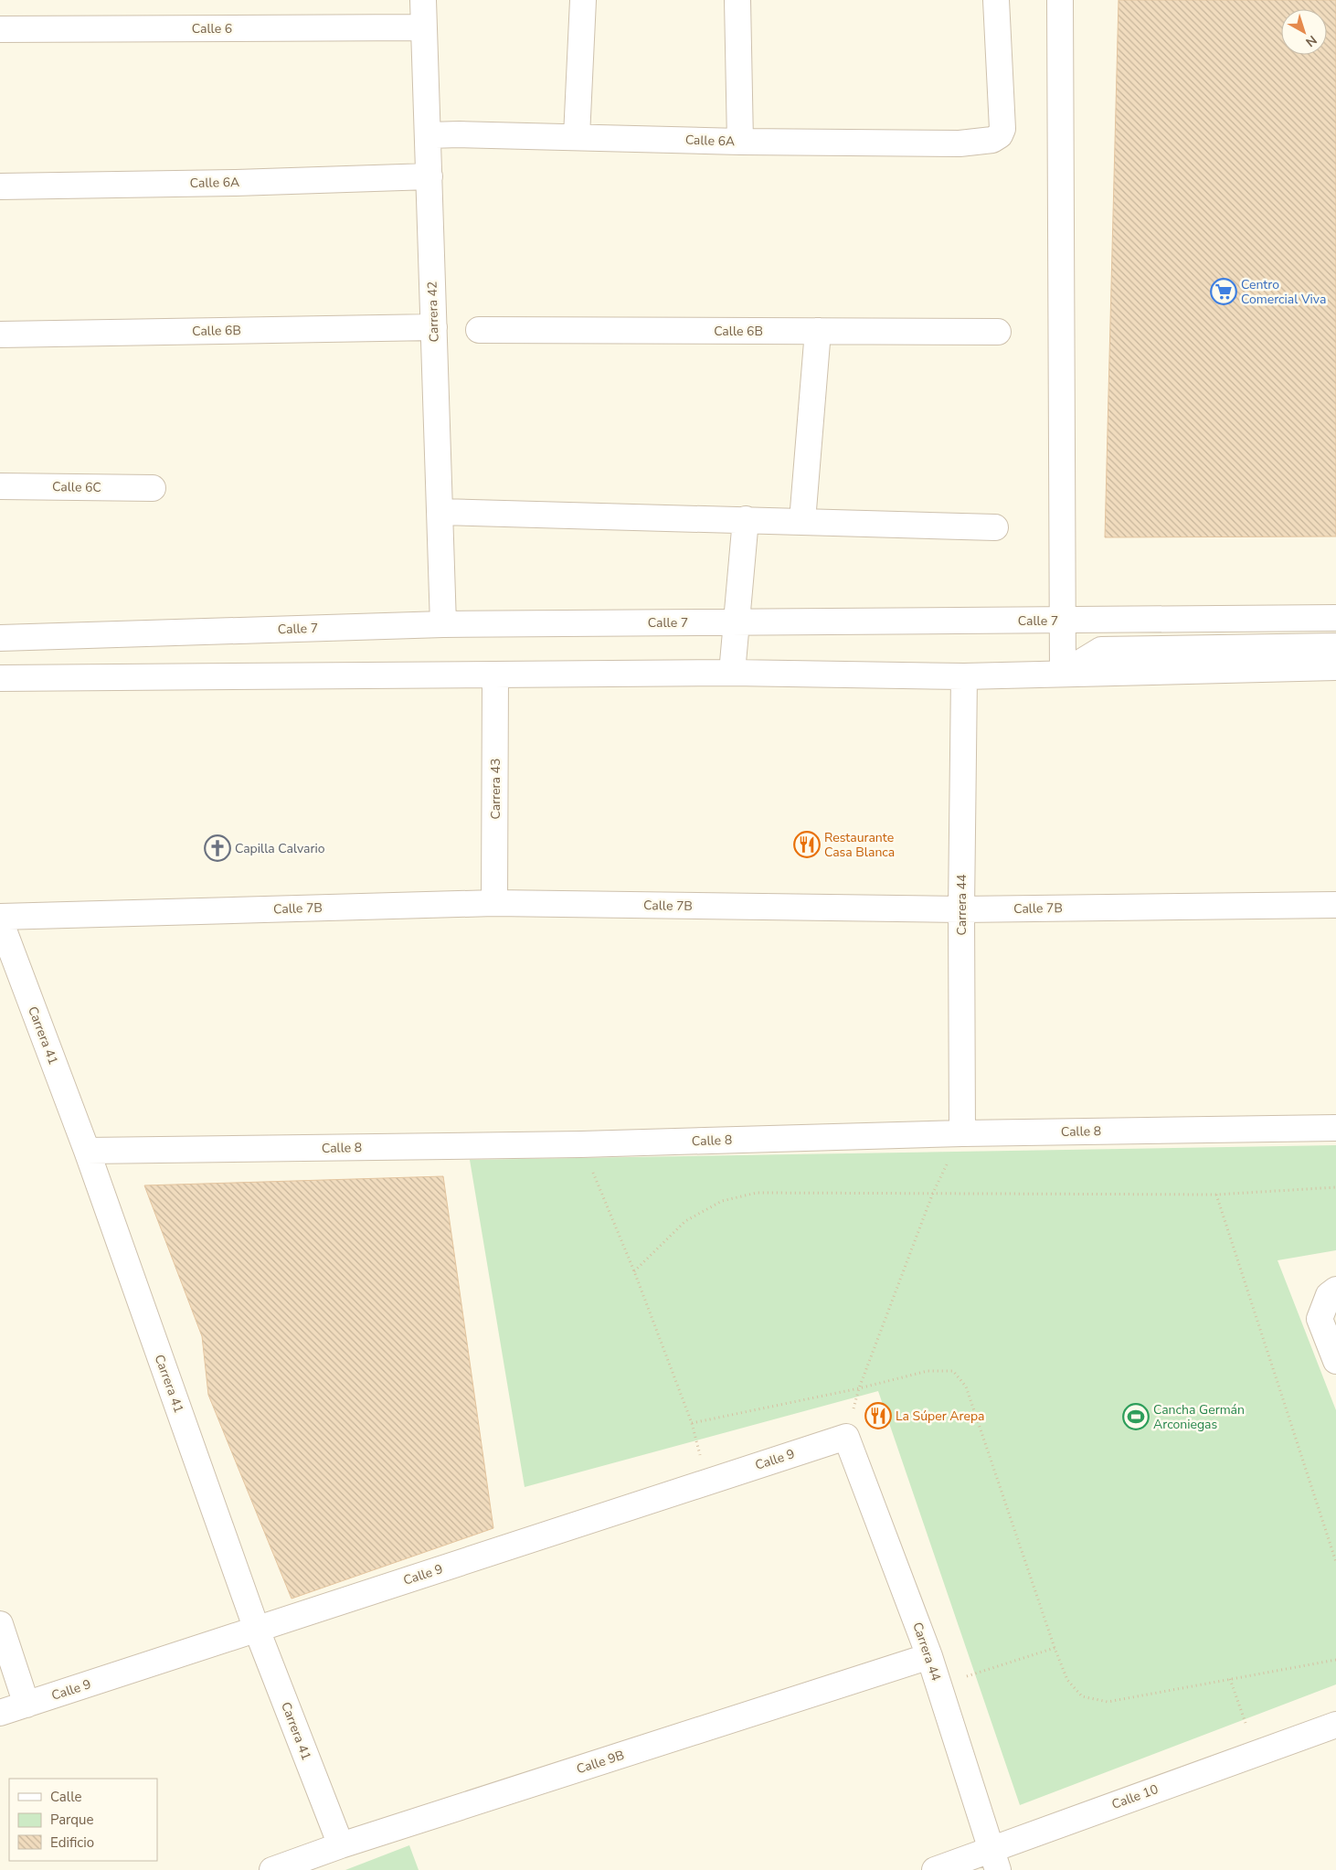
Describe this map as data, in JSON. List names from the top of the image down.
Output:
{
  "streets": {
    "street": [
      "Calle 6",
      "Calle 6A",
      "Carrera 42",
      "Calle 6B",
      "Calle 6C",
      "Calle 7",
      "Carrera 43",
      "Carrera 44",
      "Calle 7B",
      "Carrera 41",
      "Calle 8",
      "Calle 9",
      "Calle 9B",
      "Calle 10"
    ]
  },
  "crossings": [
    ["Calle 6", "Carrera 42"],
    ["Calle 6A", "Carrera 42"],
    ["Carrera 42", "Calle 6B"],
    ["Carrera 42", "Calle 7"],
    ["Carrera 43", "Calle 7B"],
    ["Carrera 44", "Calle 7B"],
    ["Carrera 44", "Calle 8"],
    ["Carrera 44", "Calle 9"],
    ["Carrera 44", "Calle 9B"],
    ["Carrera 44", "Calle 10"],
    ["Calle 7B", "Carrera 41"],
    ["Carrera 41", "Calle 8"],
    ["Carrera 41", "Calle 9"],
    ["Carrera 41", "Calle 9B"]
  ],
  "places": {
    "supermarket": ["Centro Comercial Viva"],
    "restaurant": ["Restaurante Casa Blanca", "La Súper Arepa"],
    "church": ["Capilla Calvario"],
    "sports": ["Cancha Germán Arconiegas"]
  },
  "legend": ["Calle", "Parque", "Edificio"],
  "north": "bottom right"
}
